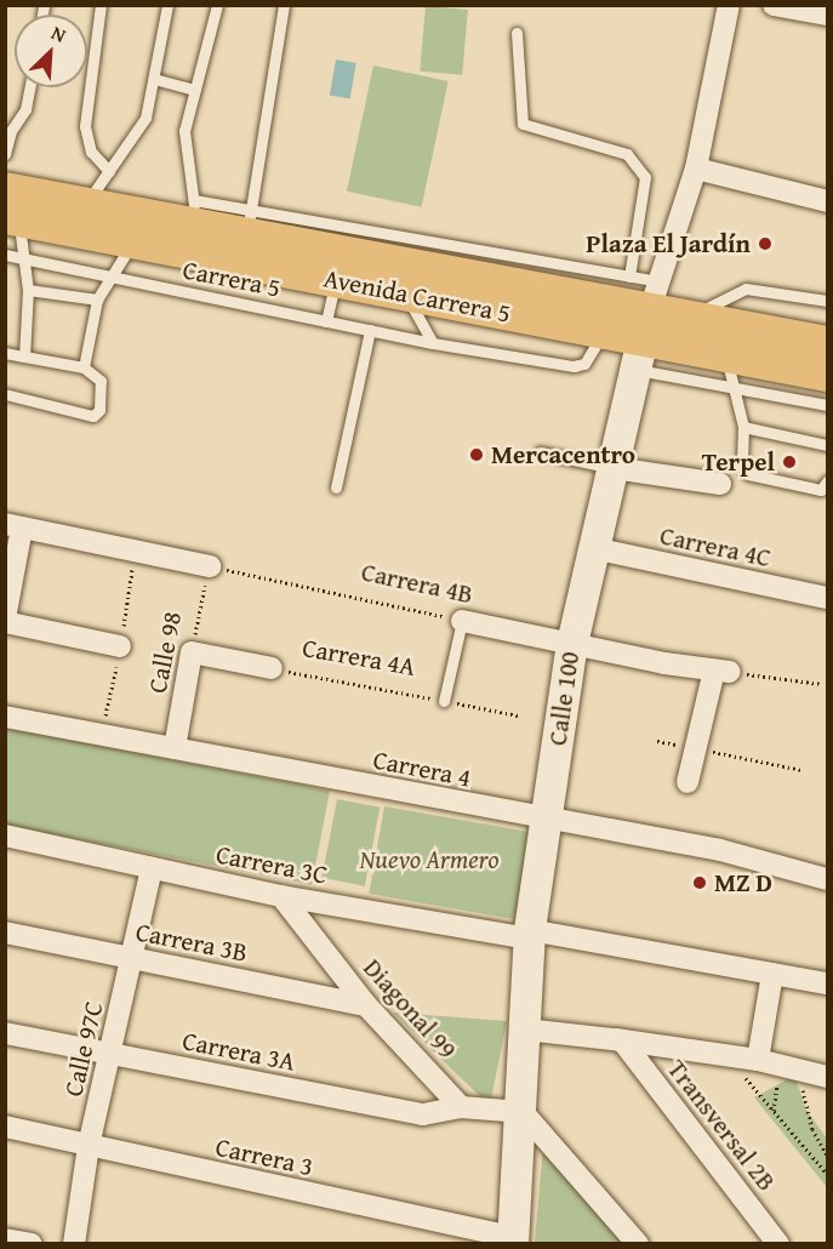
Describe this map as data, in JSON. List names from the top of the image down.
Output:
{
  "streets": {
    "main road": ["Avenida Carrera 5"],
    "street": [
      "Carrera 4C",
      "Carrera 4B",
      "Calle 98",
      "Carrera 4A",
      "Calle 100",
      "Carrera 4",
      "Carrera 3C",
      "Carrera 3B",
      "Diagonal 99",
      "Calle 97C",
      "Carrera 3A",
      "Transversal 2B",
      "Carrera 3"
    ],
    "lane": ["Carrera 5"]
  },
  "crossings": [
    ["Carrera 5", "Avenida Carrera 5"],
    ["Avenida Carrera 5", "Calle 100"],
    ["Carrera 4C", "Calle 100"],
    ["Carrera 4B", "Calle 98"],
    ["Carrera 4B", "Calle 100"],
    ["Calle 98", "Carrera 4A"],
    ["Calle 98", "Carrera 4"],
    ["Calle 100", "Carrera 4"],
    ["Calle 100", "Carrera 3C"],
    ["Calle 100", "Carrera 3"],
    ["Carrera 3C", "Diagonal 99"],
    ["Carrera 3C", "Calle 97C"],
    ["Carrera 3B", "Diagonal 99"],
    ["Carrera 3B", "Calle 97C"],
    ["Diagonal 99", "Carrera 3A"],
    ["Calle 97C", "Carrera 3A"],
    ["Calle 97C", "Carrera 3"]
  ],
  "parks": ["Nuevo Armero"],
  "places": [
    "Plaza El Jardín",
    "Mercacentro",
    "Terpel",
    "MZ D"
  ],
  "north": "top right"
}
